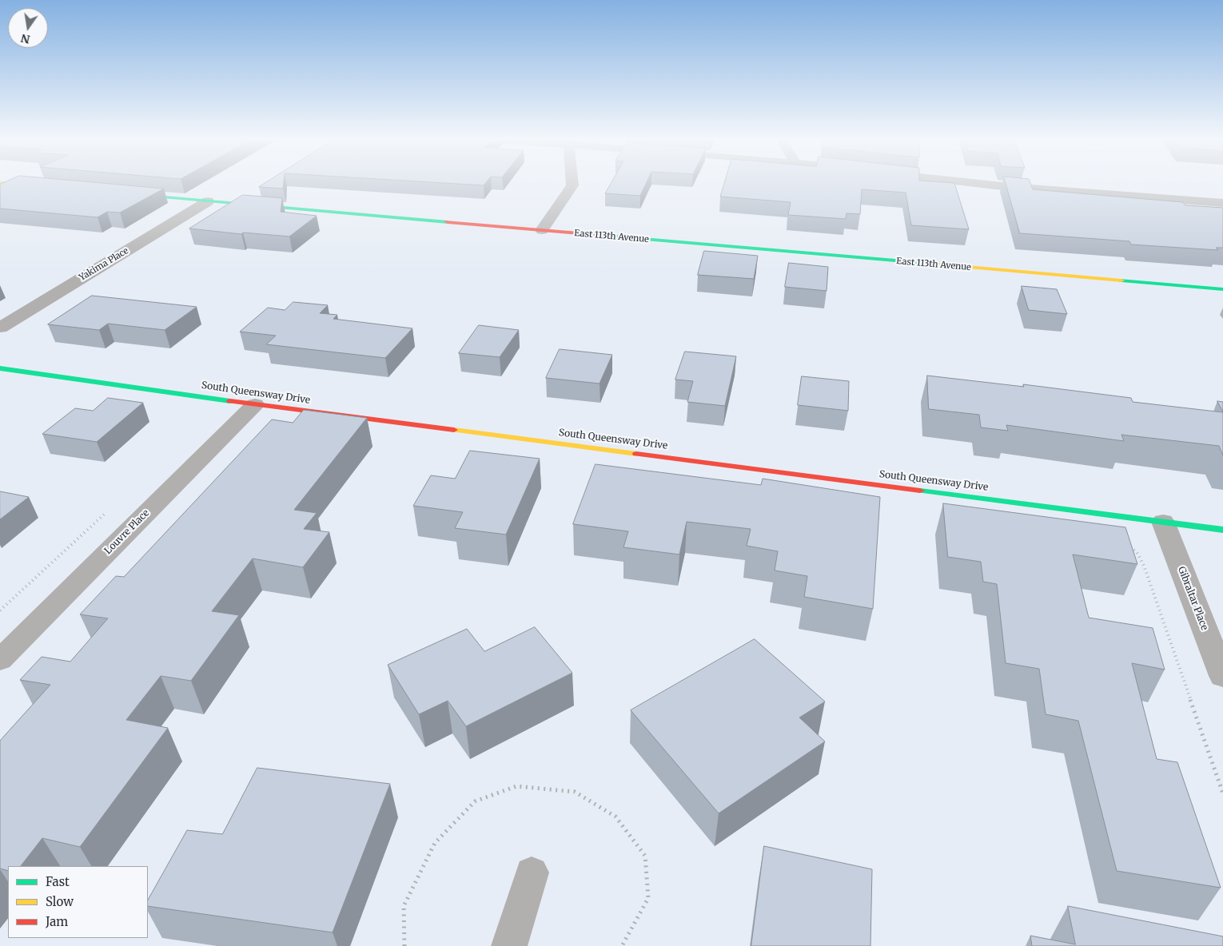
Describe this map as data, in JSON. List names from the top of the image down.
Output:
{
  "streets": {
    "street": [
      "East 113th Avenue",
      "Yakima Place",
      "South Queensway Drive",
      "Louvre Place",
      "Gibraltar Place"
    ]
  },
  "crossings": [
    ["East 113th Avenue", "Yakima Place"],
    ["South Queensway Drive", "Louvre Place"],
    ["South Queensway Drive", "Gibraltar Place"]
  ],
  "legend": ["Fast", "Slow", "Jam"],
  "north": "bottom"
}
